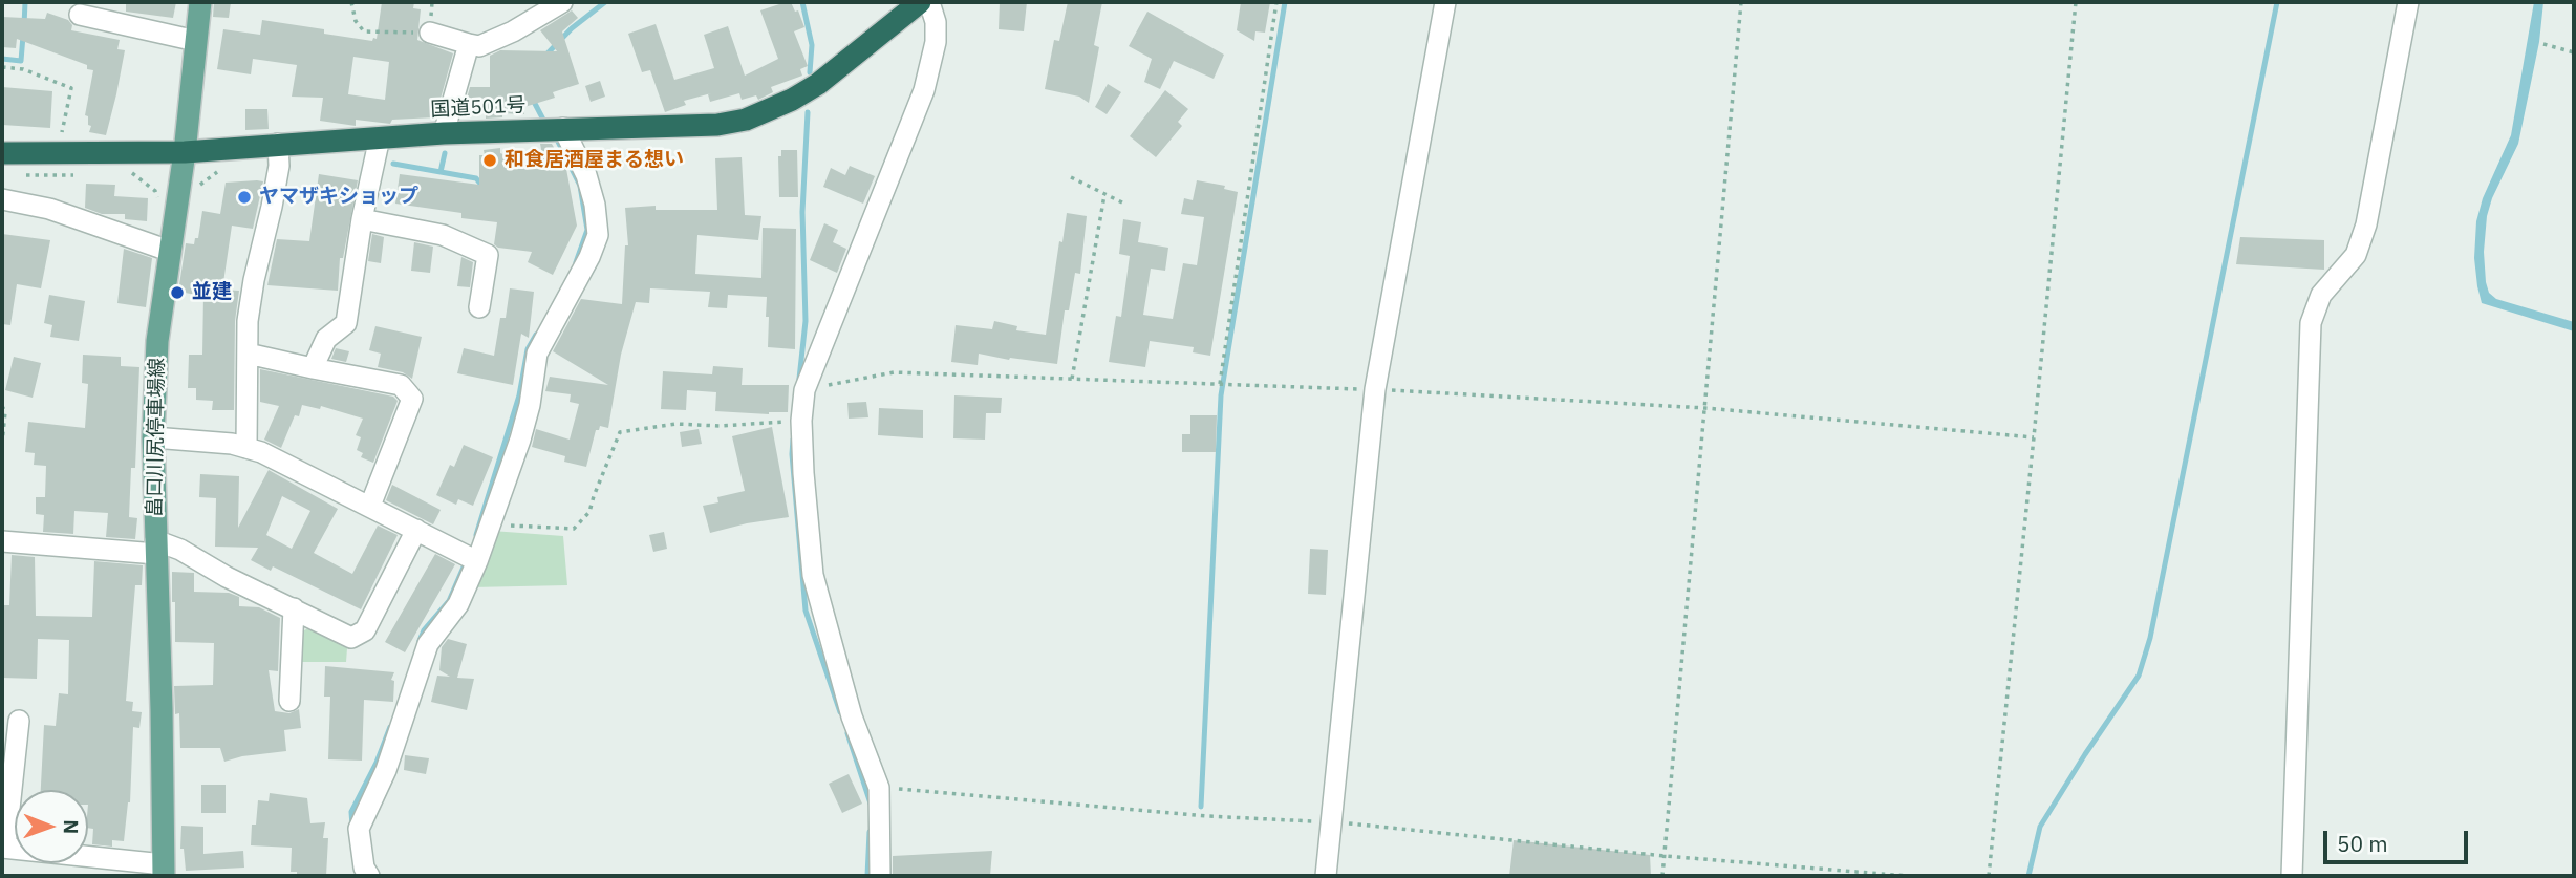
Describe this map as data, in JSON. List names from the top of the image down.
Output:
{
  "streets": {
    "highway": ["国道501号"],
    "main road": ["畠口川尻停車場線"]
  },
  "crossings": [
    ["国道501号", "畠口川尻停車場線"]
  ],
  "places": ["和食居酒屋まる想い", "ヤマザキショップ", "並建"],
  "scale_bar": "50 m",
  "north": "right"
}
